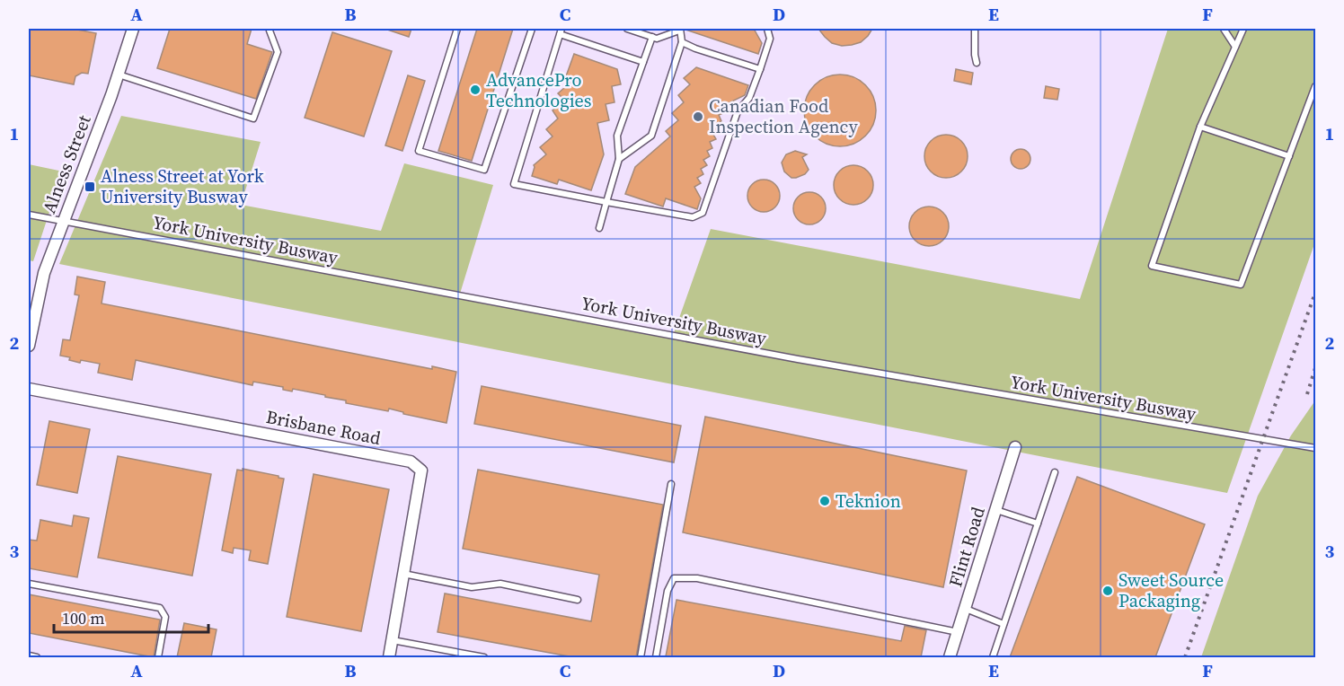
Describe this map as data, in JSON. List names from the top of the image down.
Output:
{
  "streets": {
    "street": ["Alness Street", "Brisbane Road", "Flint Road"],
    "lane": ["York University Busway"]
  },
  "crossings": [
    ["Alness Street", "York University Busway"]
  ],
  "places": {
    "other": [
      "AdvancePro Technologies",
      "Canadian Food Inspection Agency",
      "Teknion",
      "Sweet Source Packaging"
    ],
    "transit": ["Alness Street at York University Busway"]
  },
  "scale_bar": "100 m",
  "grid": {
    "columns": [
      "A",
      "B",
      "C",
      "D",
      "E",
      "F"
    ],
    "rows": ["1", "2", "3"]
  }
}
